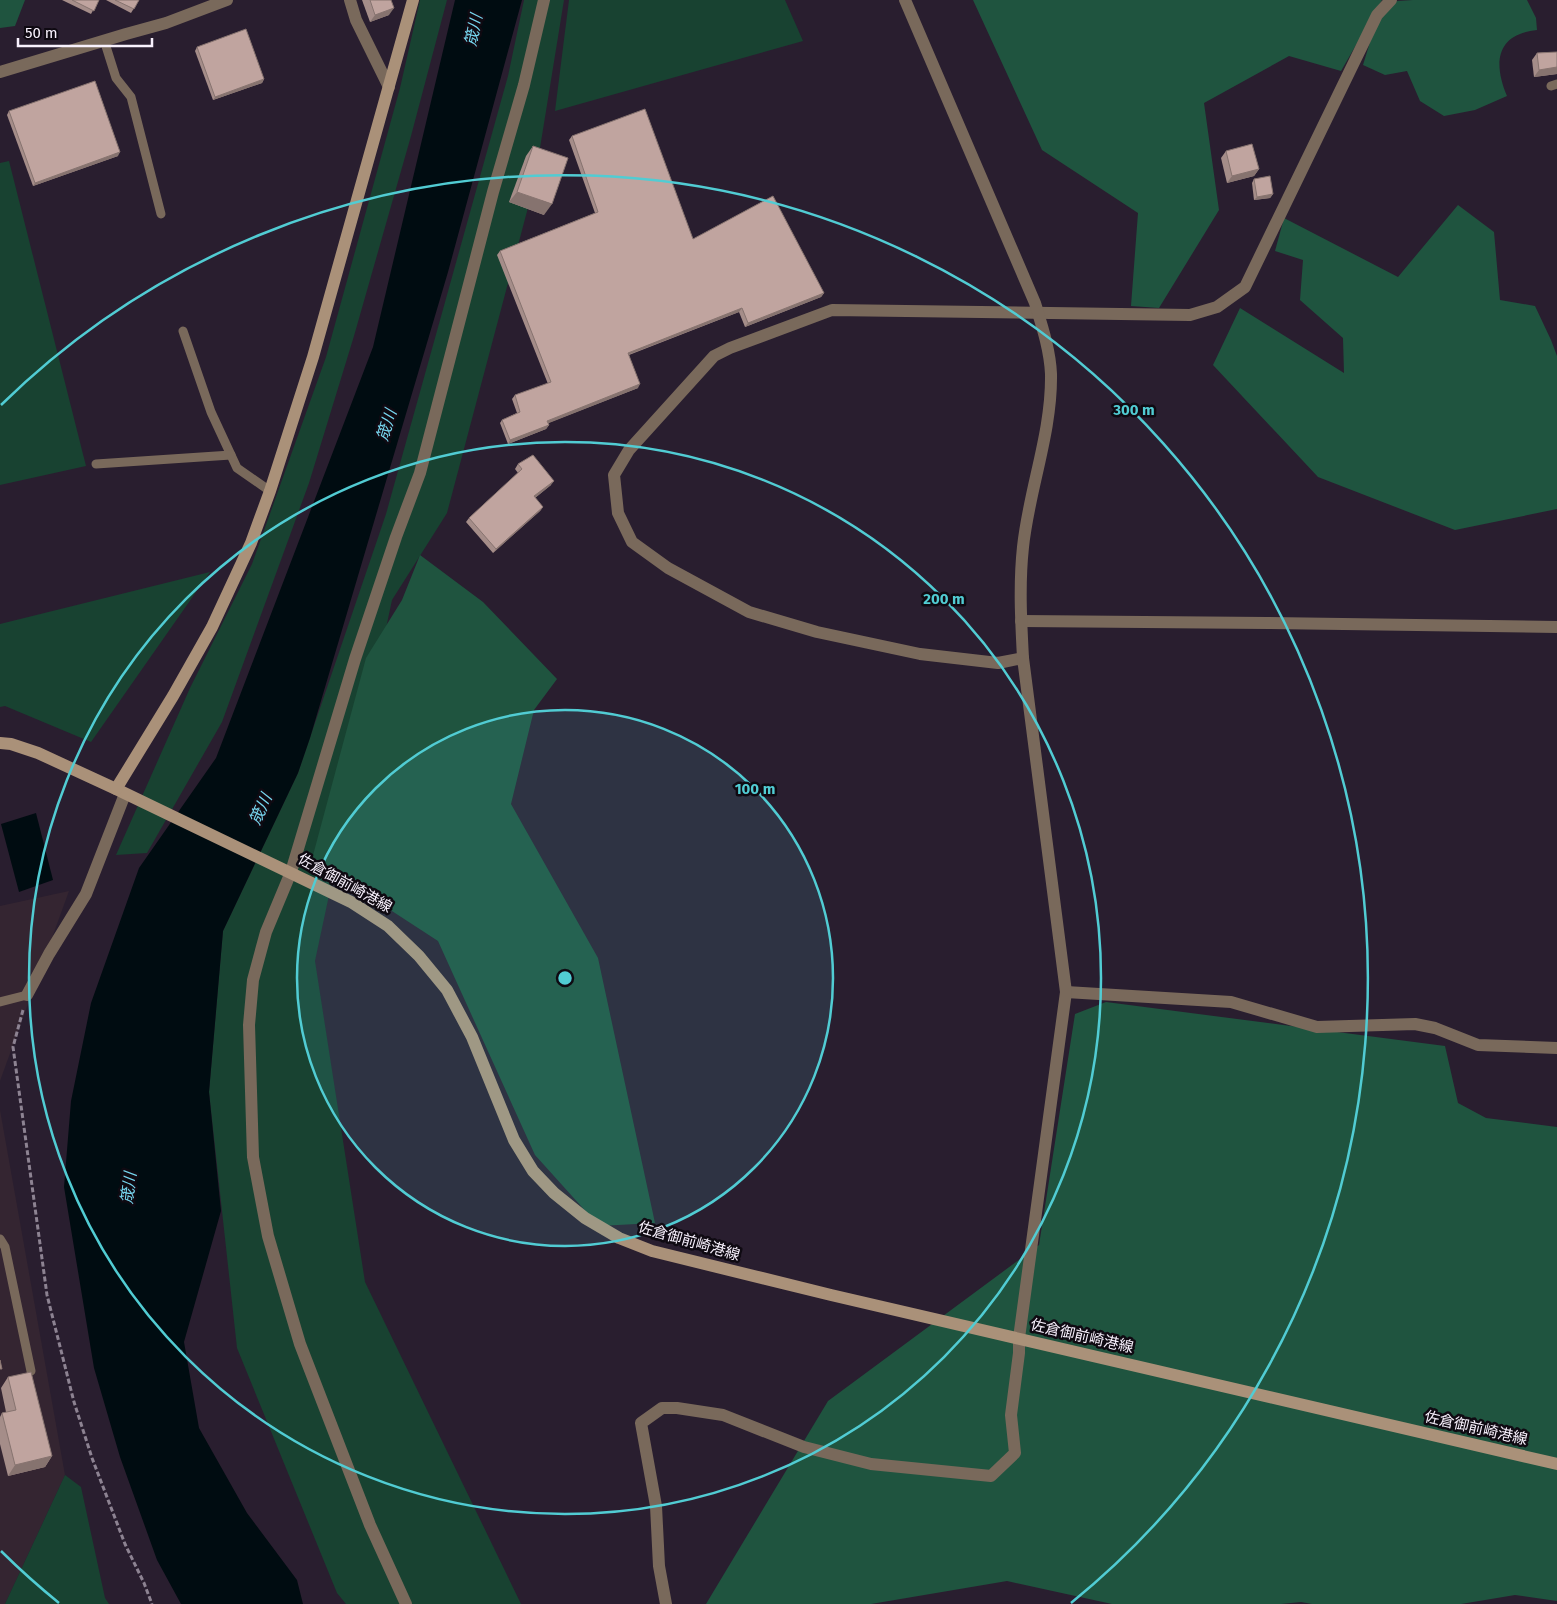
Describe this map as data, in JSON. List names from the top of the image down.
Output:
{
  "streets": {
    "main road": ["佐倉御前崎港線"]
  },
  "water": ["筬川"],
  "scale_bar": "50 m",
  "rings": ["300 m", "200 m", "100 m"]
}
